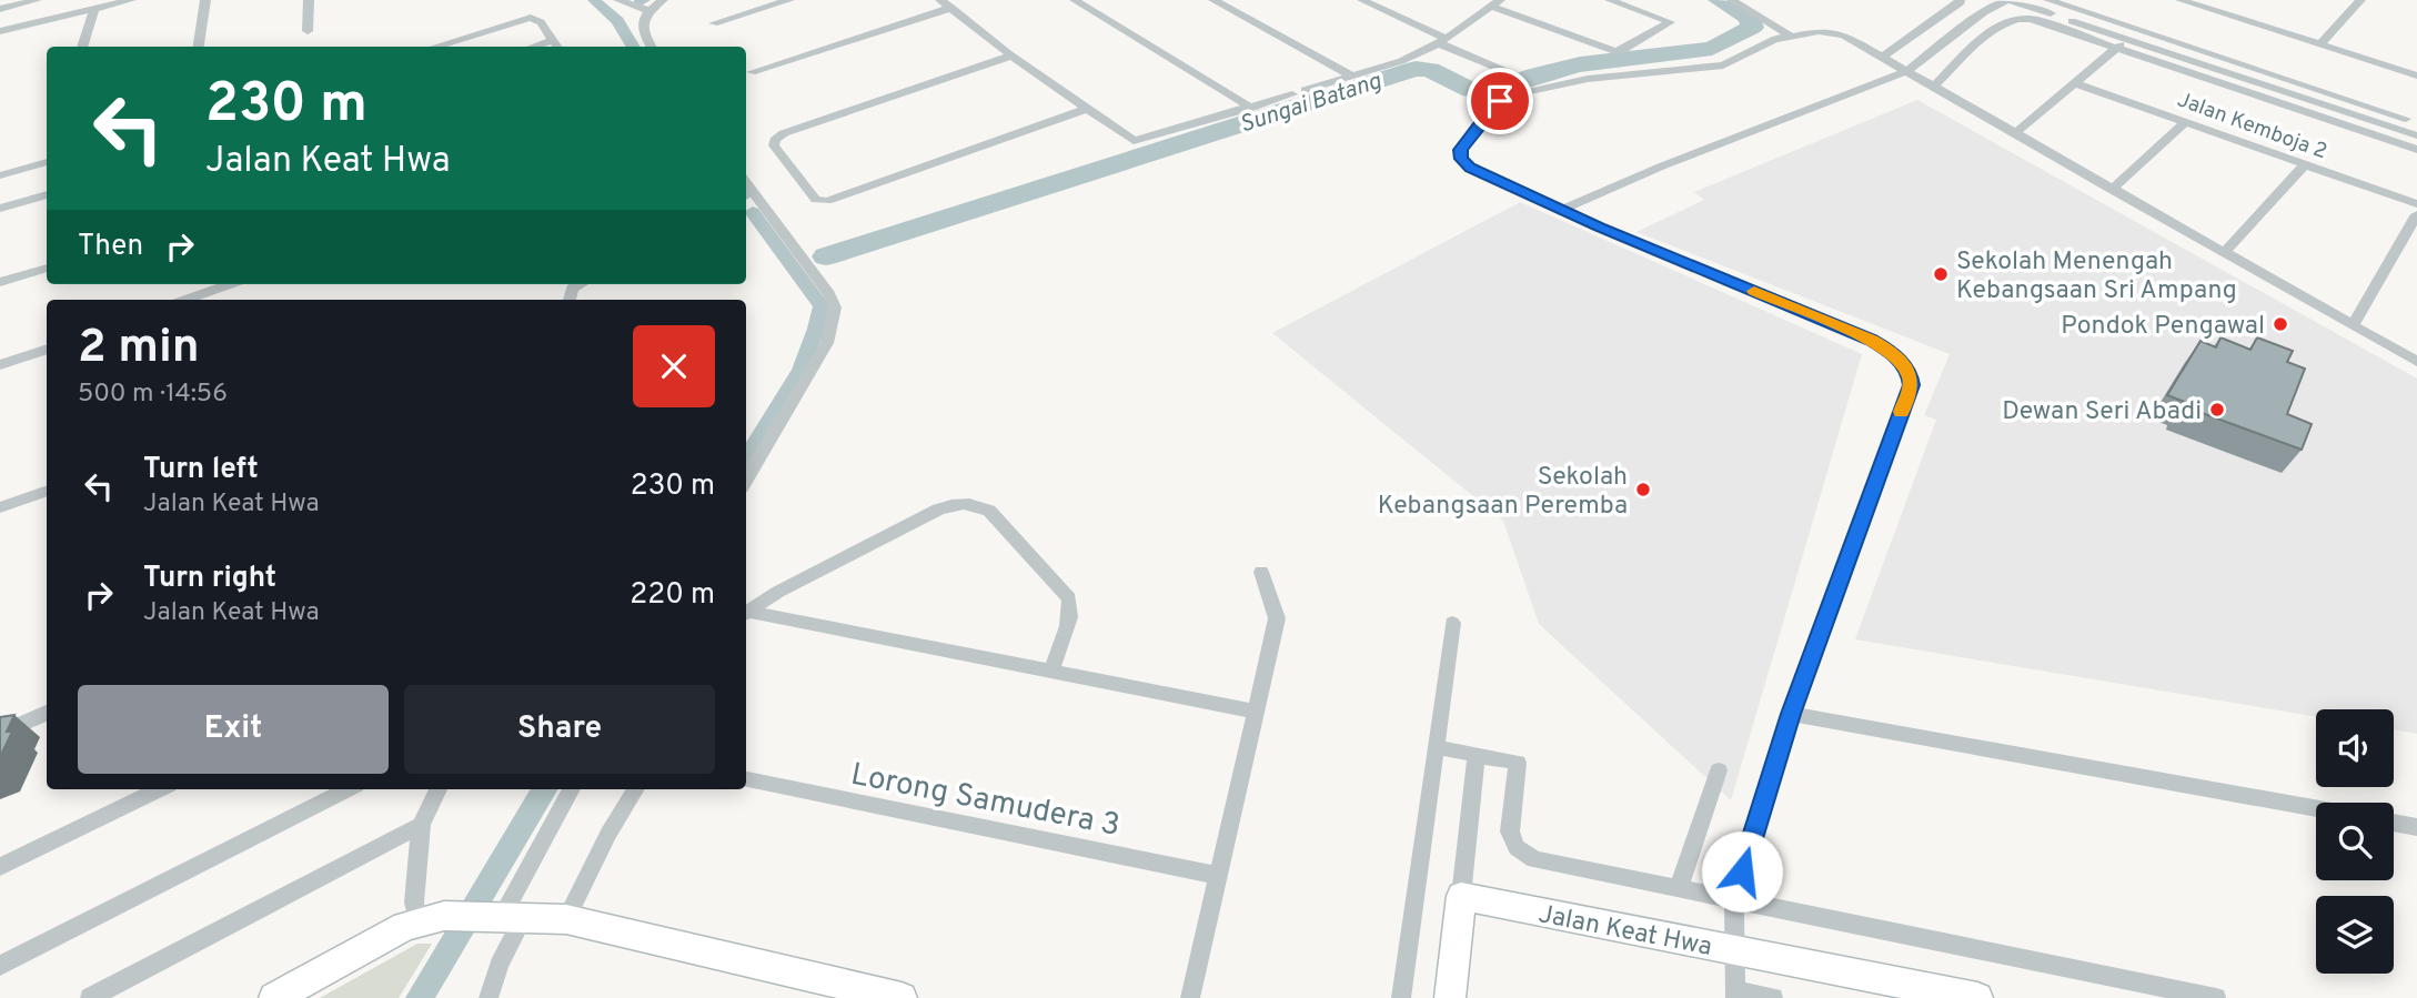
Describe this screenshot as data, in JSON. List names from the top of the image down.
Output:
{
  "streets": {
    "street": ["Jalan Kemboja 2", "Lorong Samudera 3", "Jalan Keat Hwa"]
  },
  "water": ["Sungai Batang"],
  "places": [
    "Sekolah Menengah Kebangsaan Sri Ampang",
    "Pondok Pengawal",
    "Dewan Seri Abadi",
    "Sekolah Kebangsaan Peremba"
  ],
  "page": {
    "turn": ["230 m", "Jalan Keat Hwa"],
    "then": "Then",
    "heading": ["2 min", "500 m · 14:56"],
    "list": [
      {
        "name": "Turn left",
        "note": "Jalan Keat Hwa",
        "value": "230 m"
      },
      {
        "name": "Turn right",
        "note": "Jalan Keat Hwa",
        "value": "220 m"
      }
    ],
    "buttons": ["Exit", "Share"]
  }
}
